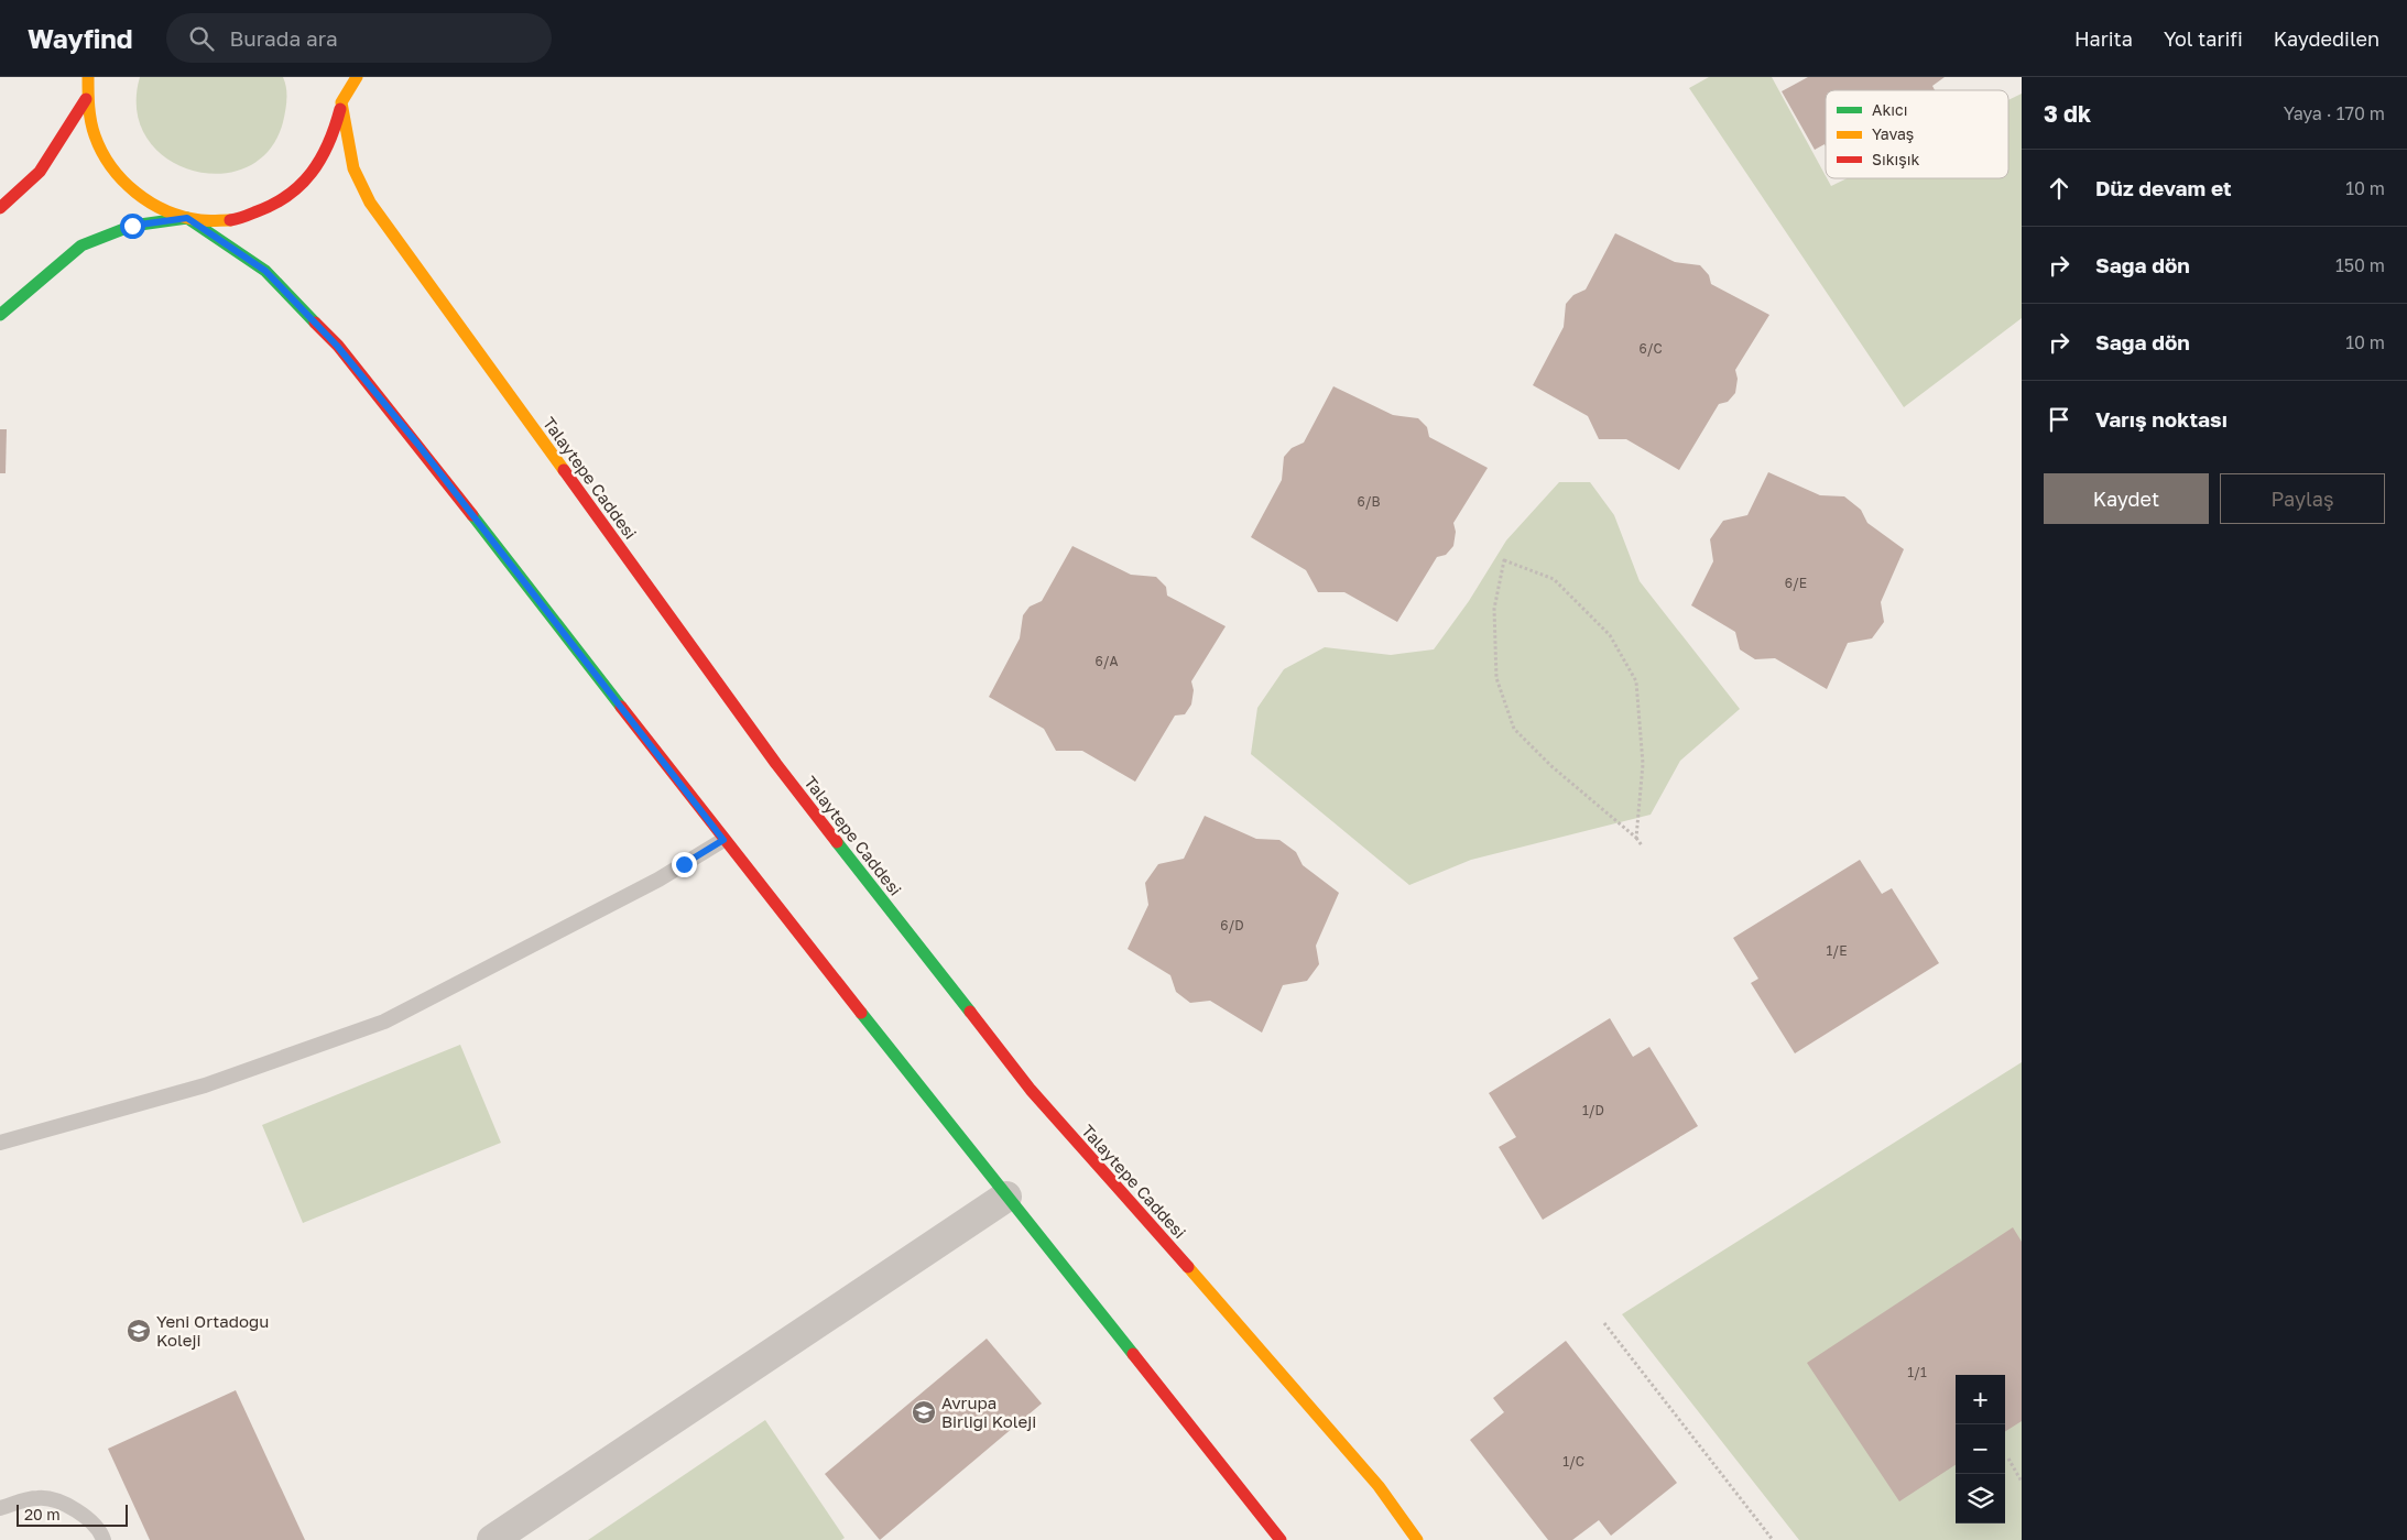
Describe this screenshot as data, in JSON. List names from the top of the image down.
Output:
{
  "streets": {
    "main road": ["Talaytepe Caddesi"]
  },
  "places": {
    "school or university": ["Yeni Ortadoğu Koleji", "Avrupa Birliği Koleji"]
  },
  "house_numbers": [
    "6/C",
    "6/B",
    "6/E",
    "6/A",
    "6/D",
    "1/E",
    "1/D",
    "1/1",
    "1/C"
  ],
  "legend": ["Akıcı", "Yavaş", "Sıkışık"],
  "scale_bar": "20 m",
  "page": {
    "header": "Wayfind",
    "search": "Burada ara",
    "nav": ["Harita", "Yol tarifi", "Kaydedilen"],
    "heading": ["3 dk", "Yaya · 170 m"],
    "list": [
      ["Düz devam et", "10 m"],
      ["Sağa dön", "150 m"],
      ["Sağa dön", "10 m"],
      "Varış noktası"
    ],
    "buttons": ["Kaydet", "Paylaş"],
    "map_buttons": ["+", "−"],
    "scale": "20 m"
  }
}
